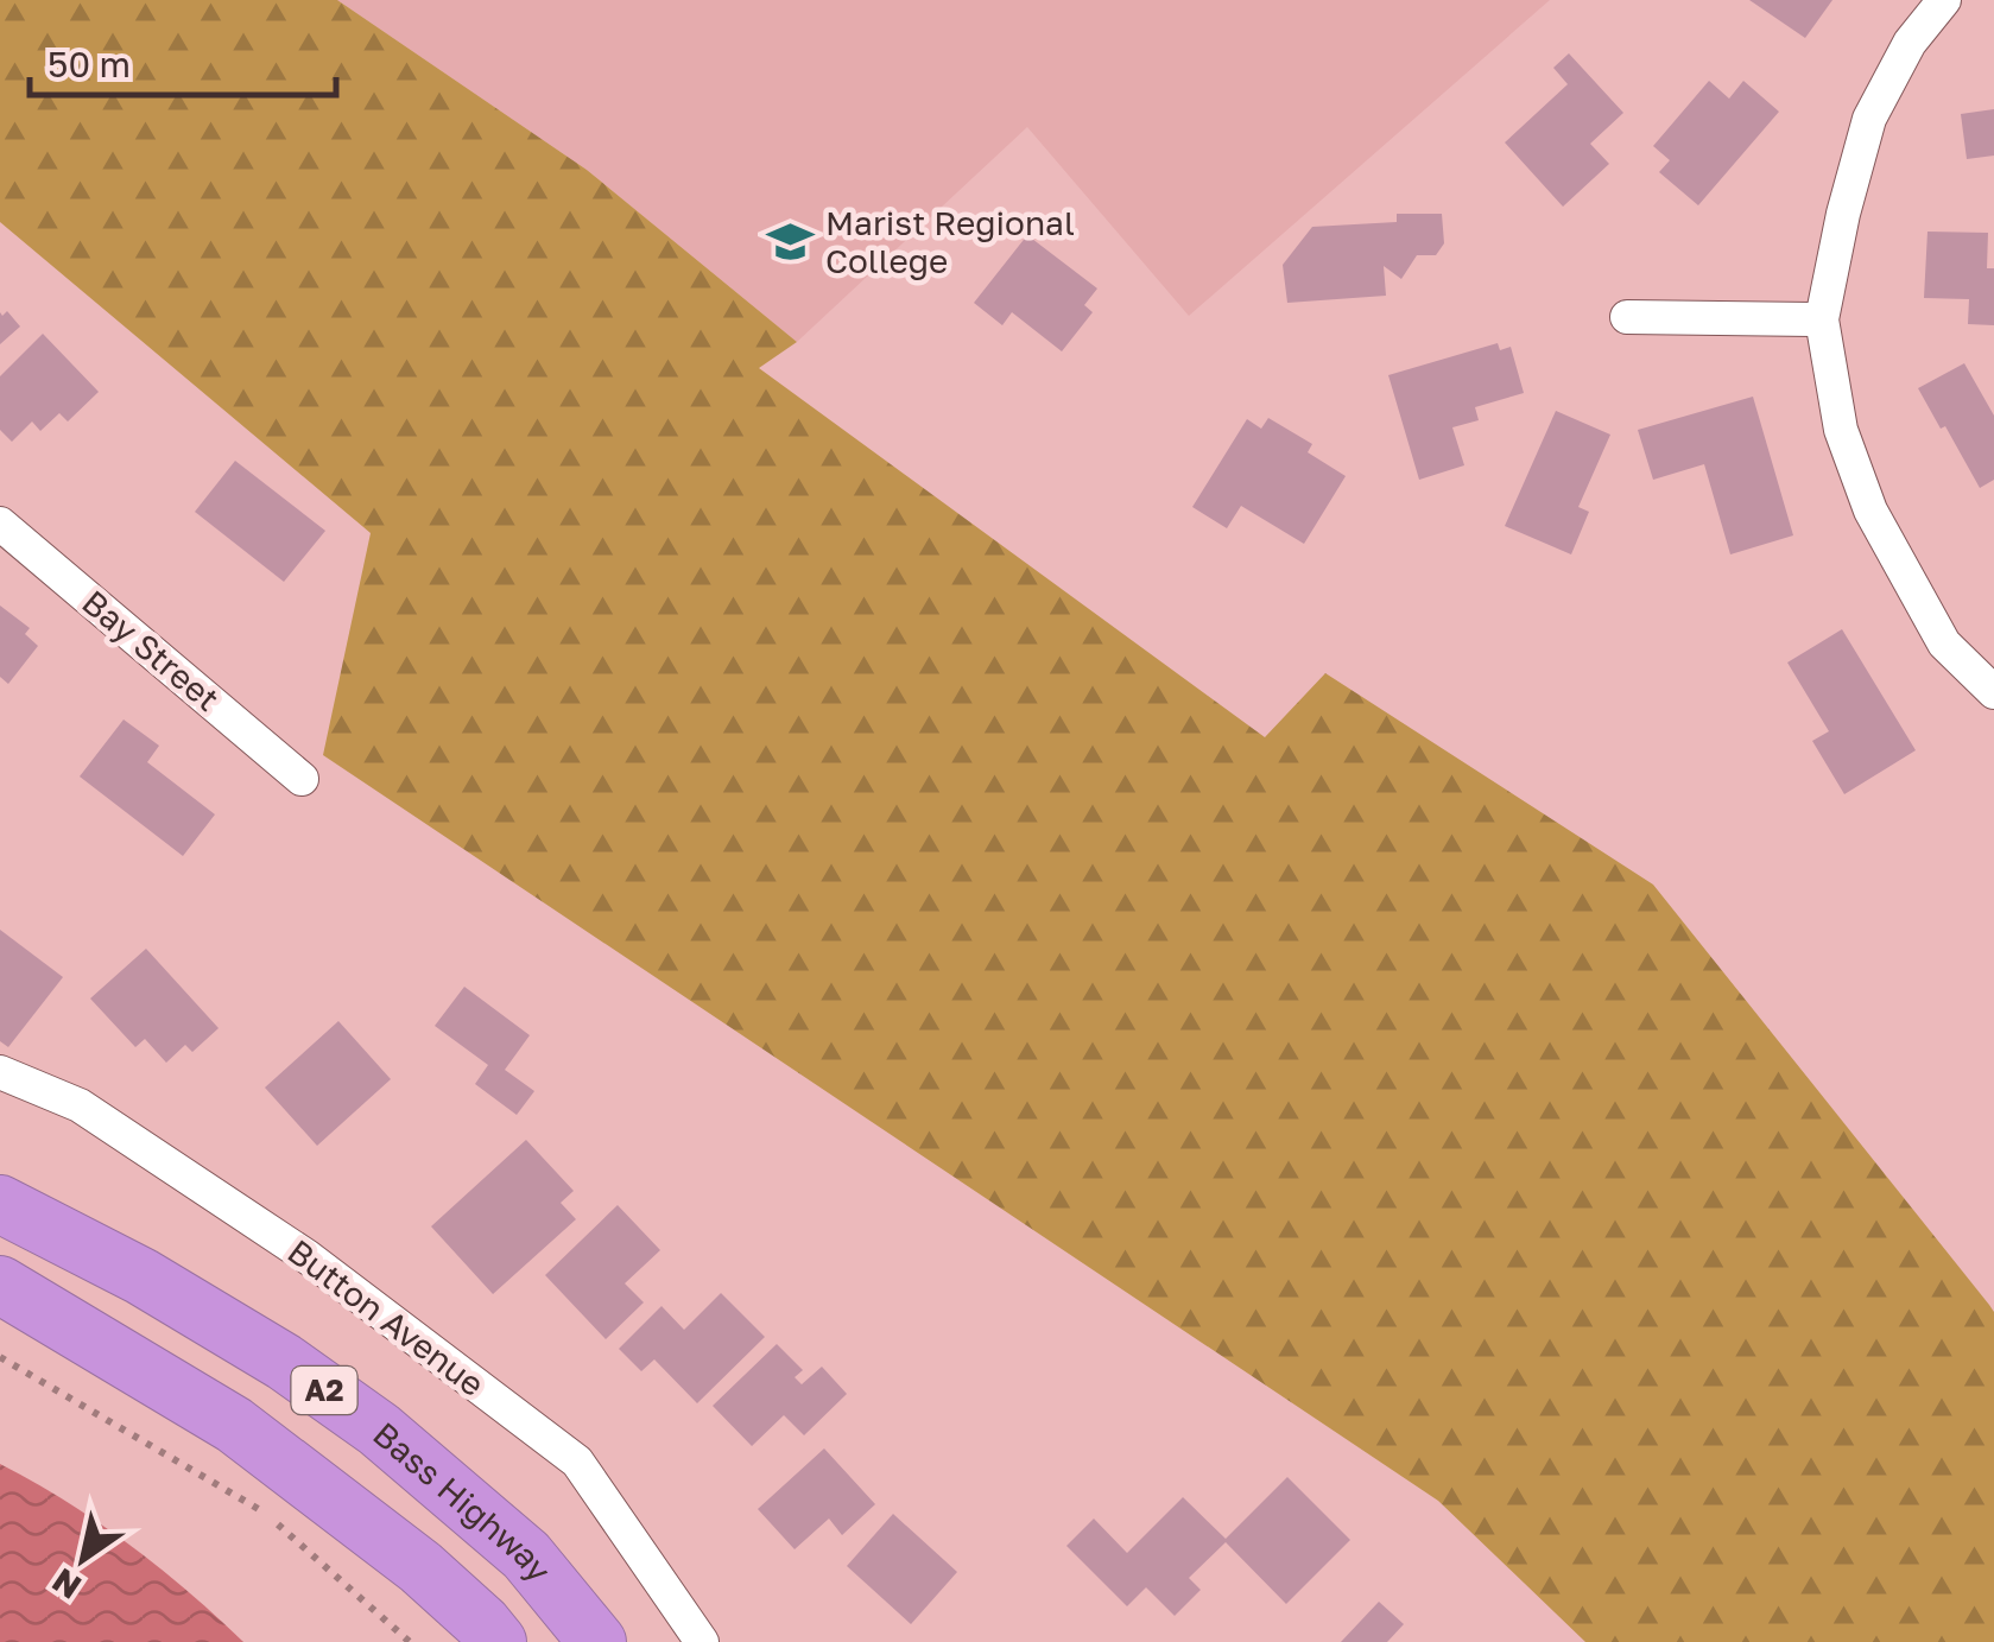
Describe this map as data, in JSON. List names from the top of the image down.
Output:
{
  "streets": {
    "highway": ["A2", "Bass Highway"],
    "street": ["Bay Street", "Button Avenue"]
  },
  "places": {
    "school or university": ["Marist Regional College"]
  },
  "scale_bar": "50 m",
  "north": "bottom left"
}
